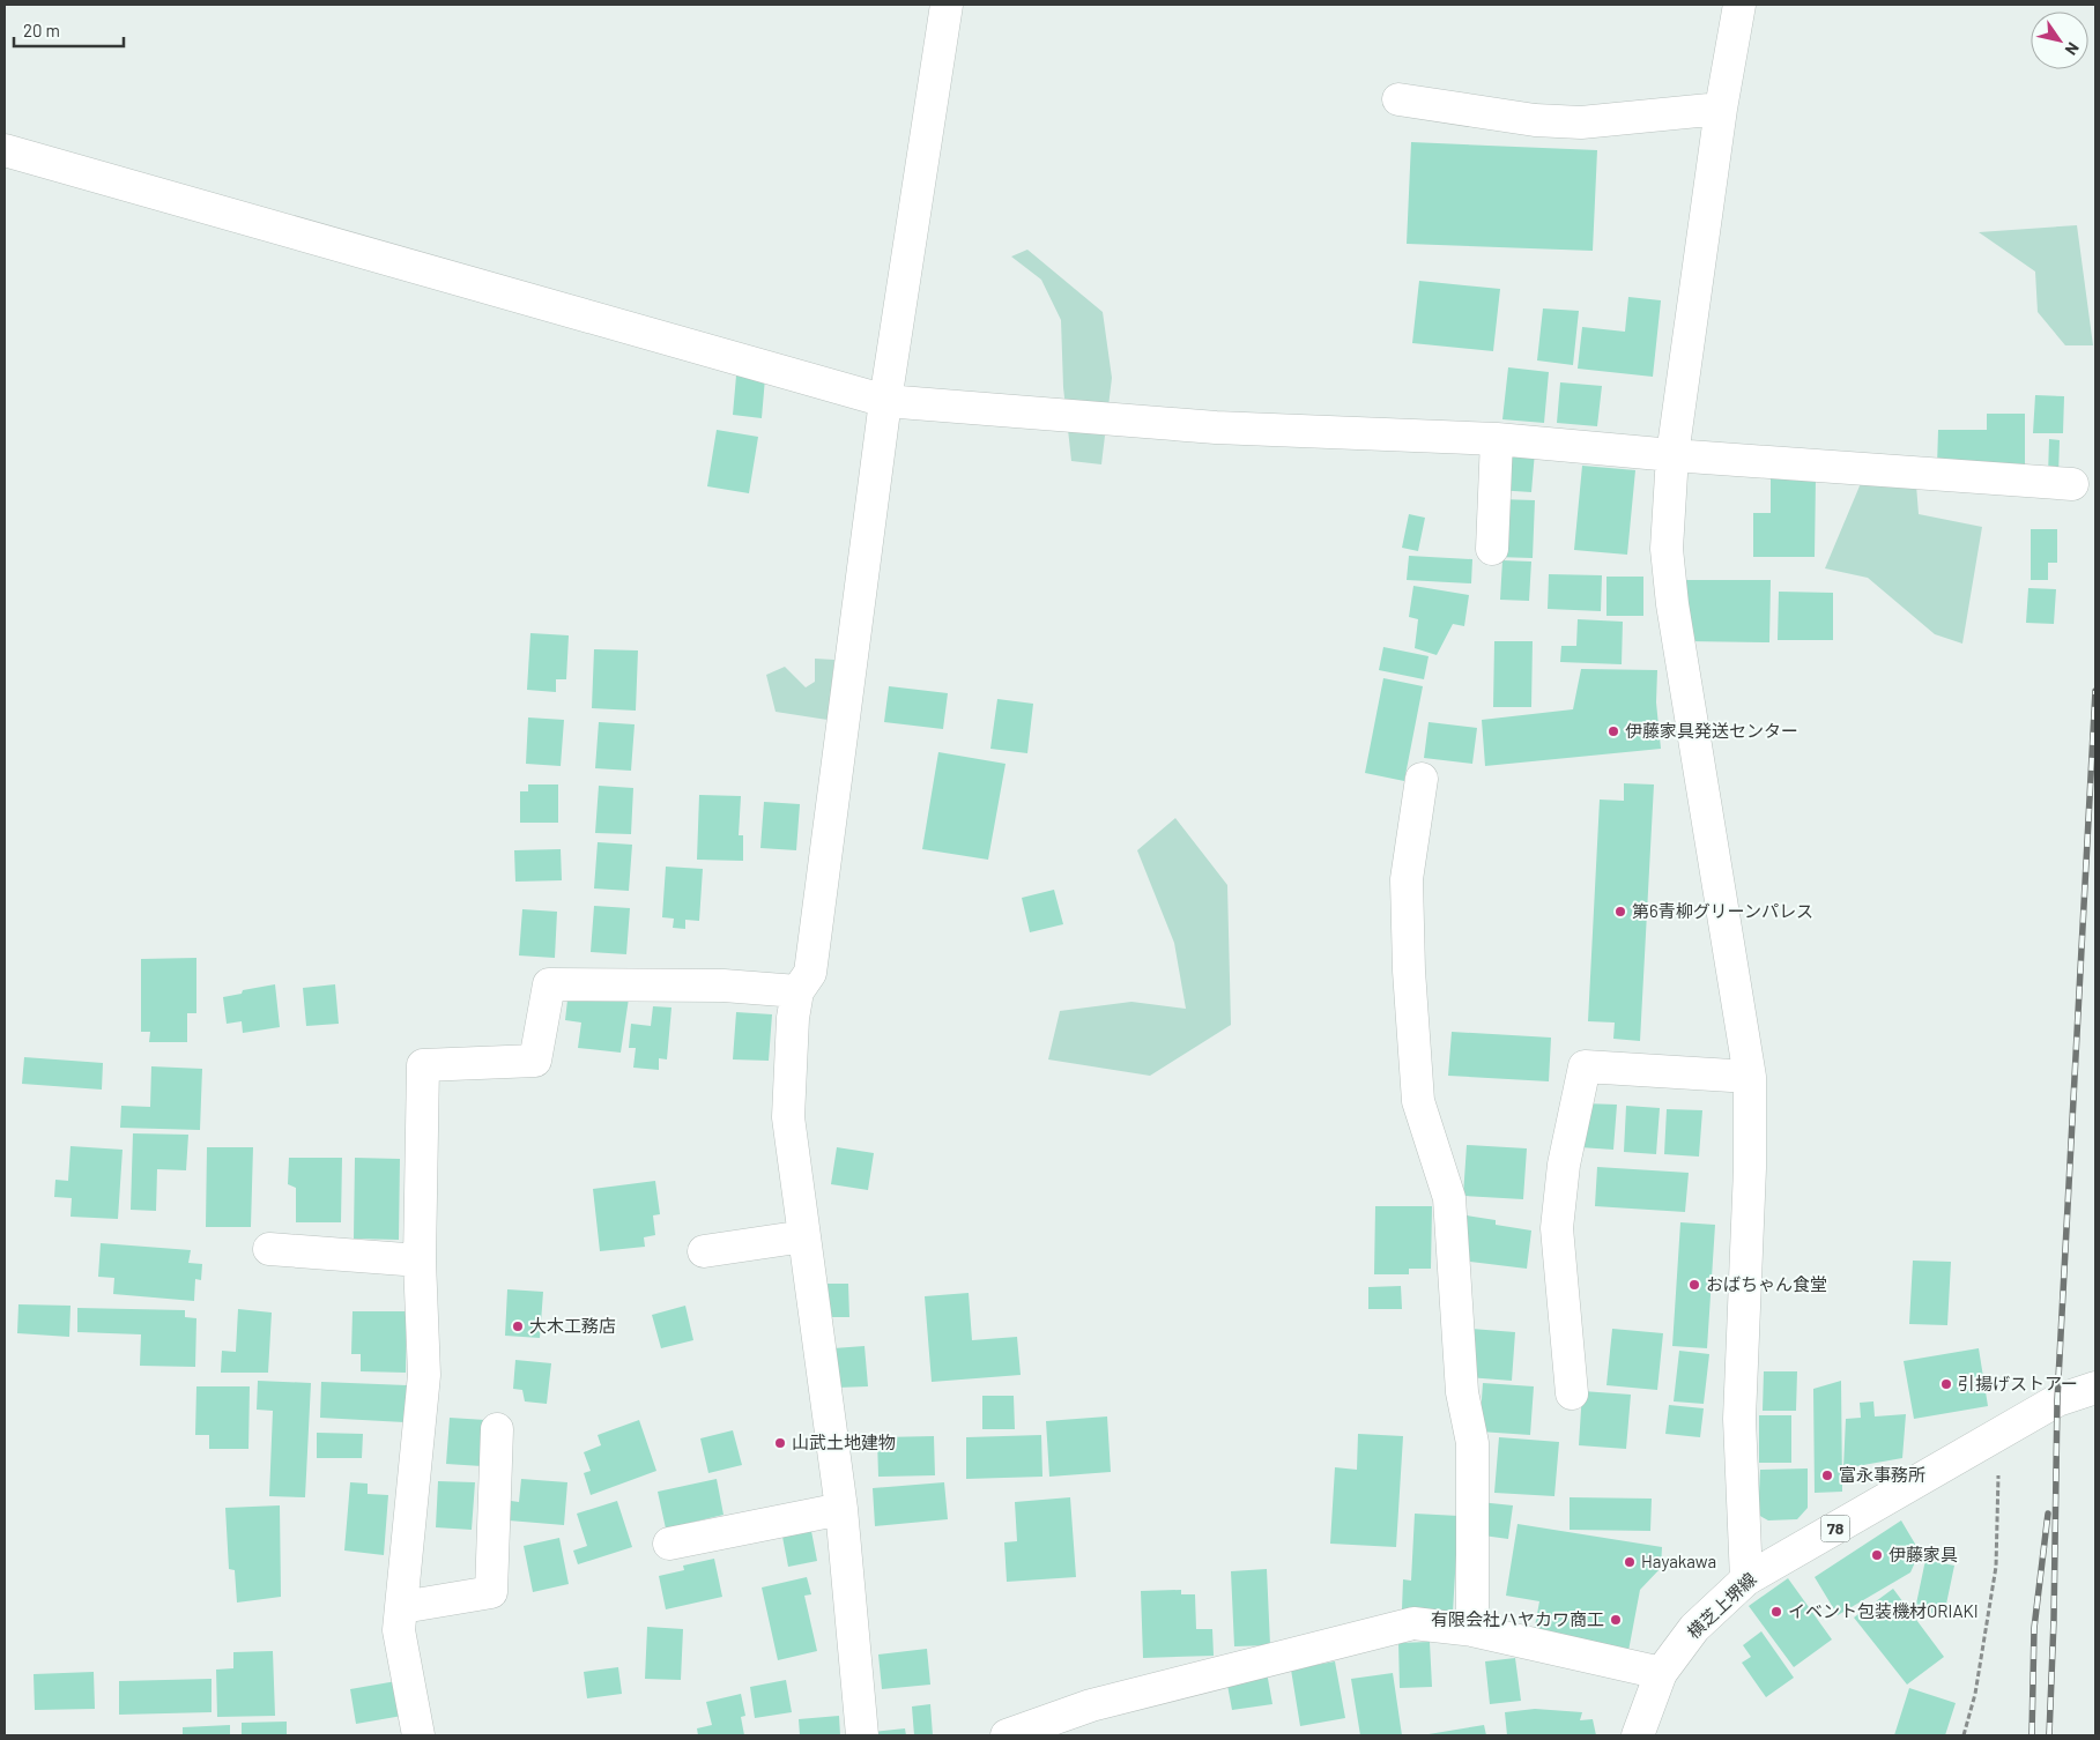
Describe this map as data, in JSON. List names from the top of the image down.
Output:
{
  "streets": {
    "street": ["78", "横芝上堺線"]
  },
  "places": [
    "伊藤家具発送センター",
    "第6青柳グリーンパレス",
    "おばちゃん食堂",
    "大木工務店",
    "引揚げストアー",
    "山武土地建物",
    "富永事務所",
    "伊藤家具",
    "Hayakawa",
    "イベント包装機材ORIAKI",
    "有限会社ハヤカワ商工"
  ],
  "scale_bar": "20 m",
  "north": "bottom right"
}
